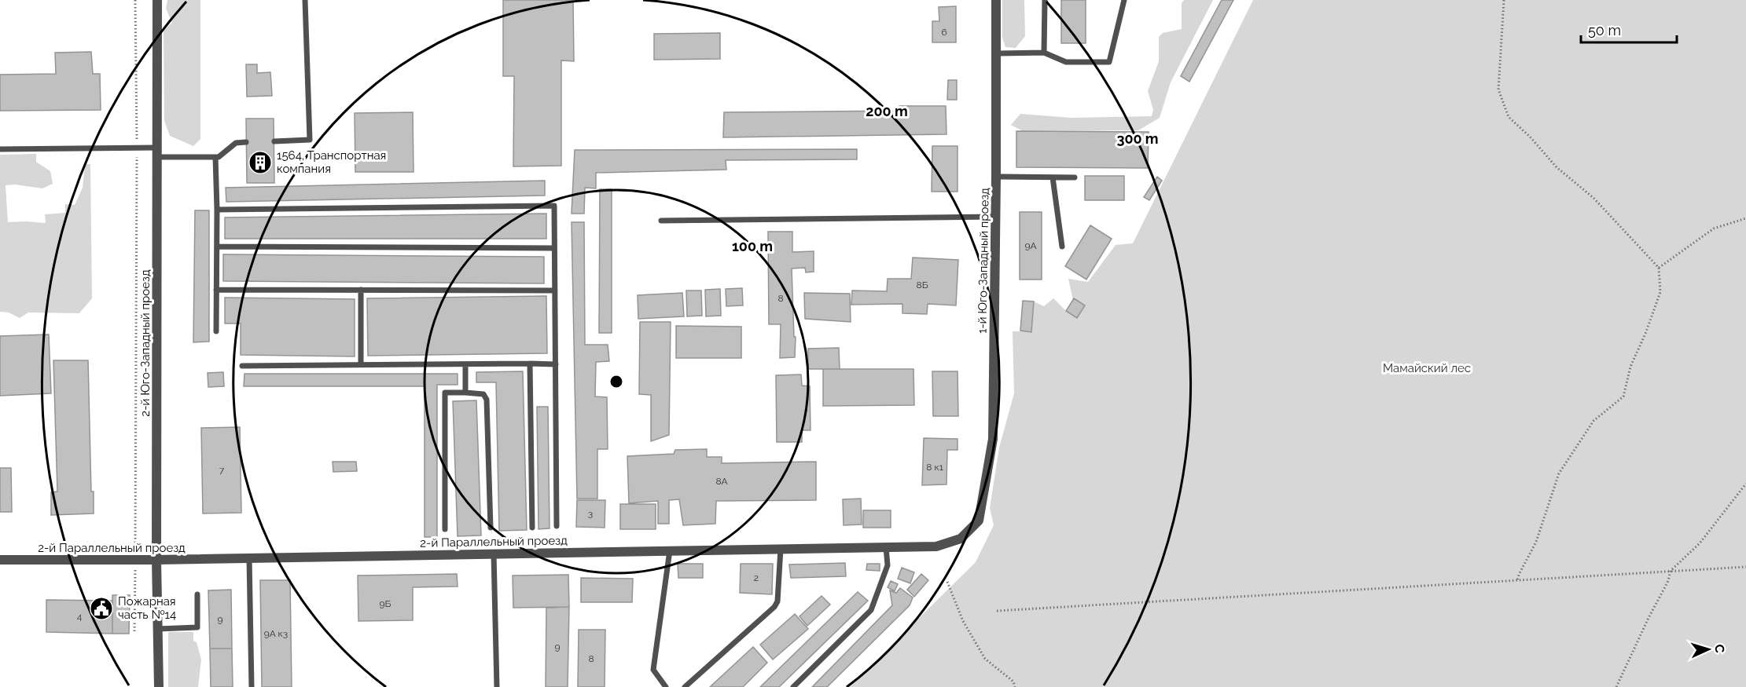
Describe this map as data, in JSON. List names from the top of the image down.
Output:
{
  "streets": {
    "street": ["1-й Юго-Западный проезд", "2-й Юго-Западный проезд", "2-й Параллельный проезд"]
  },
  "crossings": [
    ["1-й Юго-Западный проезд", "2-й Параллельный проезд"],
    ["2-й Юго-Западный проезд", "2-й Параллельный проезд"]
  ],
  "parks": ["Мамайский лес"],
  "places": {
    "building": ["1564, Транспортная компания"],
    "public building": ["Пожарная часть №14"]
  },
  "house_numbers": [
    "6",
    "9А",
    "8Б",
    "8",
    "8 к1",
    "7",
    "8А",
    "3",
    "2",
    "9Б",
    "4",
    "9",
    "9А к3",
    "9",
    "8"
  ],
  "scale_bar": "50 m",
  "north": "right",
  "rings": ["200 m", "300 m", "100 m"]
}
